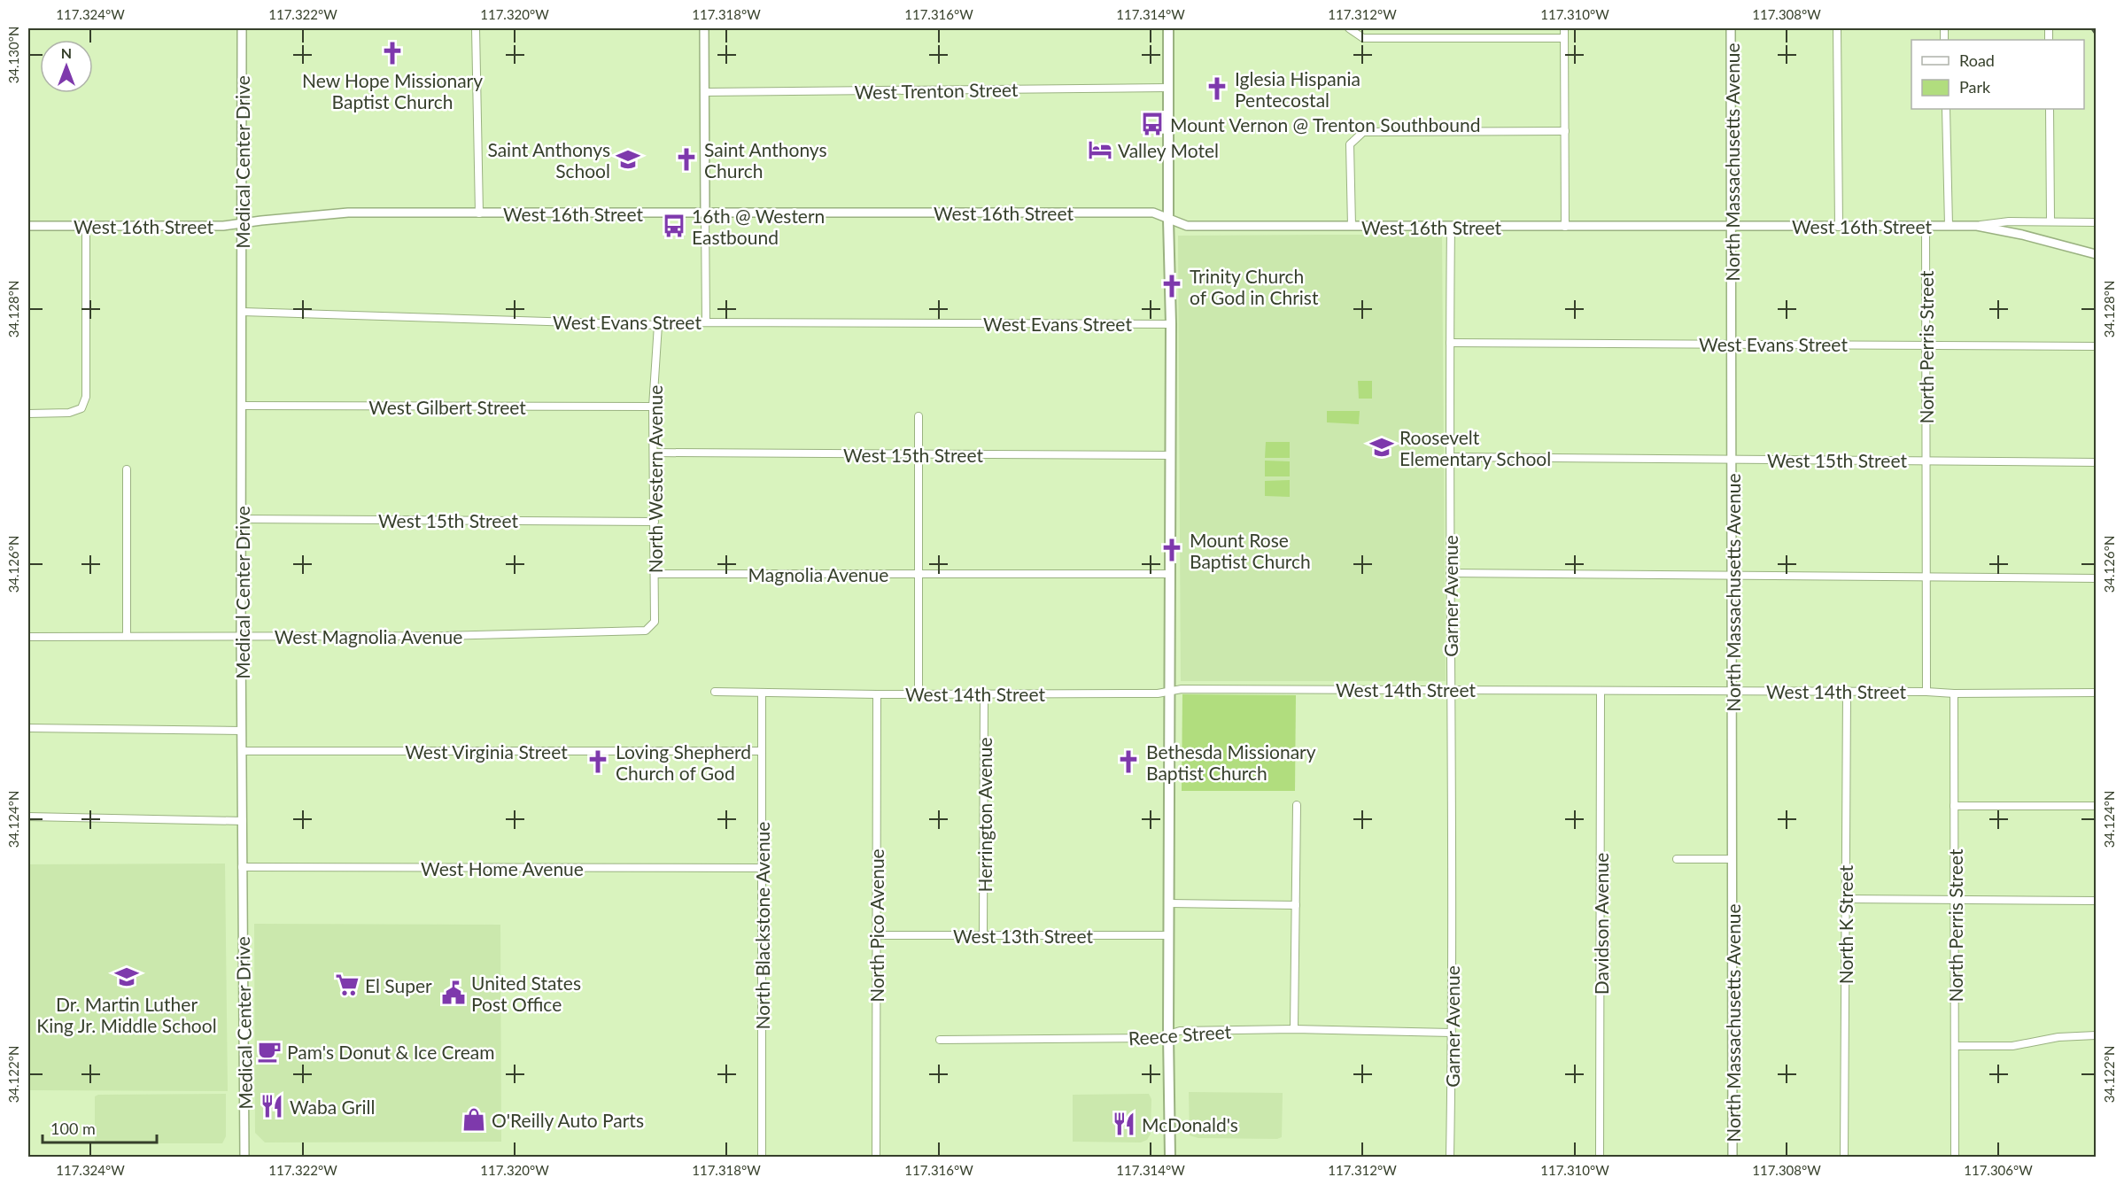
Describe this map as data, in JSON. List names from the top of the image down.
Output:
{
  "streets": {
    "street": [
      "West Trenton Street",
      "Medical Center Drive",
      "North Massachusetts Avenue",
      "West 16th Street",
      "West Evans Street",
      "North Perris Street",
      "West Gilbert Street",
      "West 15th Street",
      "North Western Avenue",
      "Magnolia Avenue",
      "Garner Avenue",
      "West Magnolia Avenue",
      "West 14th Street",
      "West Virginia Street",
      "Herrington Avenue",
      "West Home Avenue",
      "Davidson Avenue",
      "North K Street",
      "North Blackstone Avenue",
      "North Pico Avenue",
      "West 13th Street",
      "Reece Street"
    ]
  },
  "crossings": [
    ["Medical Center Drive", "West 16th Street"],
    ["Medical Center Drive", "West Evans Street"],
    ["Medical Center Drive", "West Gilbert Street"],
    ["Medical Center Drive", "West 15th Street"],
    ["Medical Center Drive", "West Magnolia Avenue"],
    ["Medical Center Drive", "West Virginia Street"],
    ["Medical Center Drive", "West Home Avenue"],
    ["North Massachusetts Avenue", "West 16th Street"],
    ["North Massachusetts Avenue", "West Evans Street"],
    ["North Massachusetts Avenue", "West 15th Street"],
    ["North Massachusetts Avenue", "West 14th Street"],
    ["West 16th Street", "North Perris Street"],
    ["West 16th Street", "Garner Avenue"],
    ["West Evans Street", "North Perris Street"],
    ["West Evans Street", "North Western Avenue"],
    ["West Evans Street", "Garner Avenue"],
    ["North Perris Street", "West 15th Street"],
    ["North Perris Street", "West 14th Street"],
    ["West Gilbert Street", "North Western Avenue"],
    ["West 15th Street", "North Western Avenue"],
    ["West 15th Street", "Garner Avenue"],
    ["North Western Avenue", "Magnolia Avenue"],
    ["North Western Avenue", "West Magnolia Avenue"],
    ["Garner Avenue", "West 14th Street"],
    ["Garner Avenue", "Reece Street"],
    ["West 14th Street", "Herrington Avenue"],
    ["West 14th Street", "Davidson Avenue"],
    ["West 14th Street", "North K Street"],
    ["West 14th Street", "North Blackstone Avenue"],
    ["West 14th Street", "North Pico Avenue"],
    ["West Virginia Street", "North Blackstone Avenue"],
    ["Herrington Avenue", "West 13th Street"],
    ["West Home Avenue", "North Blackstone Avenue"],
    ["North Pico Avenue", "West 13th Street"]
  ],
  "places": {
    "church": [
      "New Hope Missionary Baptist Church",
      "Iglesia Hispania Pentecostal",
      "Saint Anthonys Church",
      "Trinity Church of God in Christ",
      "Mount Rose Baptist Church",
      "Loving Shepherd Church of God",
      "Bethesda Missionary Baptist Church"
    ],
    "bus stop": ["Mount Vernon @ Trenton Southbound", "16th @ Western Eastbound"],
    "hotel": ["Valley Motel"],
    "school or university": ["Saint Anthonys School", "Roosevelt Elementary School", "Dr. Martin Luther King Jr. Middle School"],
    "supermarket": ["El Super"],
    "public building": ["United States Post Office"],
    "cafe": ["Pam's Donut & Ice Cream"],
    "restaurant": ["Waba Grill", "McDonald's"],
    "shop": ["O'Reilly Auto Parts"]
  },
  "legend": ["Road", "Park"],
  "scale_bar": "100 m",
  "north": "top",
  "coordinates": [
    "117.324°W",
    "117.322°W",
    "117.320°W",
    "117.318°W",
    "117.316°W",
    "117.314°W",
    "117.312°W",
    "117.310°W",
    "117.308°W",
    "34.130°N",
    "34.128°N",
    "34.126°N",
    "34.124°N",
    "34.122°N",
    "117.306°W"
  ]
}
